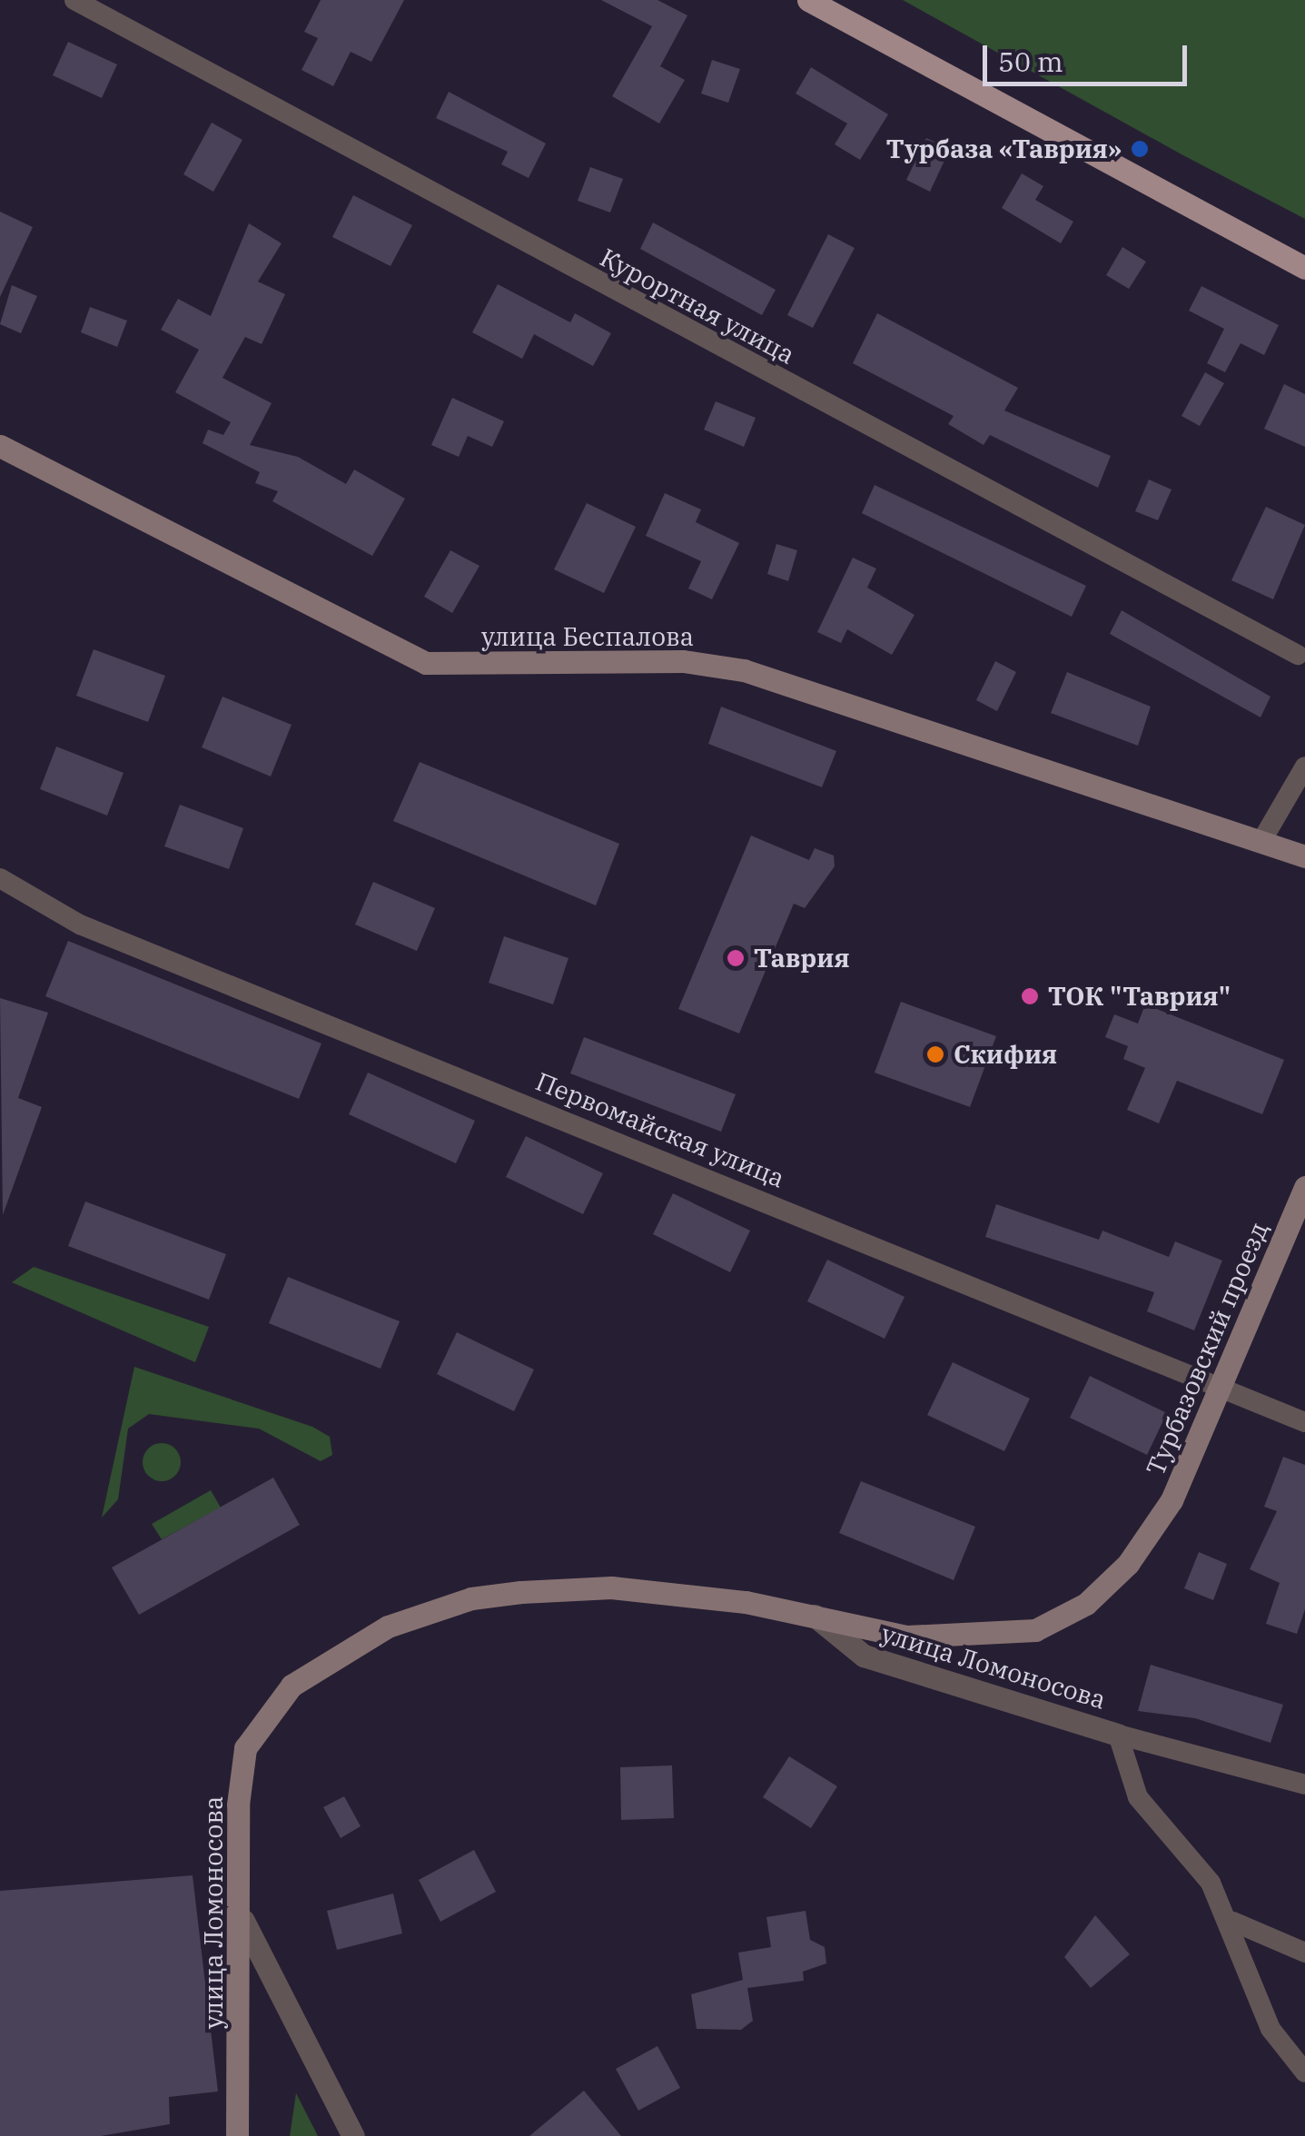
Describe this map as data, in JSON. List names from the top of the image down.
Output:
{
  "streets": {
    "main road": ["улица Беспалова", "Турбазовский проезд", "улица Ломоносова"],
    "street": ["Курортная улица", "Первомайская улица"]
  },
  "crossings": [
    ["Первомайская улица", "Турбазовский проезд"],
    ["Турбазовский проезд", "улица Ломоносова"]
  ],
  "places": [
    "Турбаза «Таврия»",
    "Таврия",
    "ТОК \"Таврия\"",
    "Скифия"
  ],
  "scale_bar": "50 m"
}
